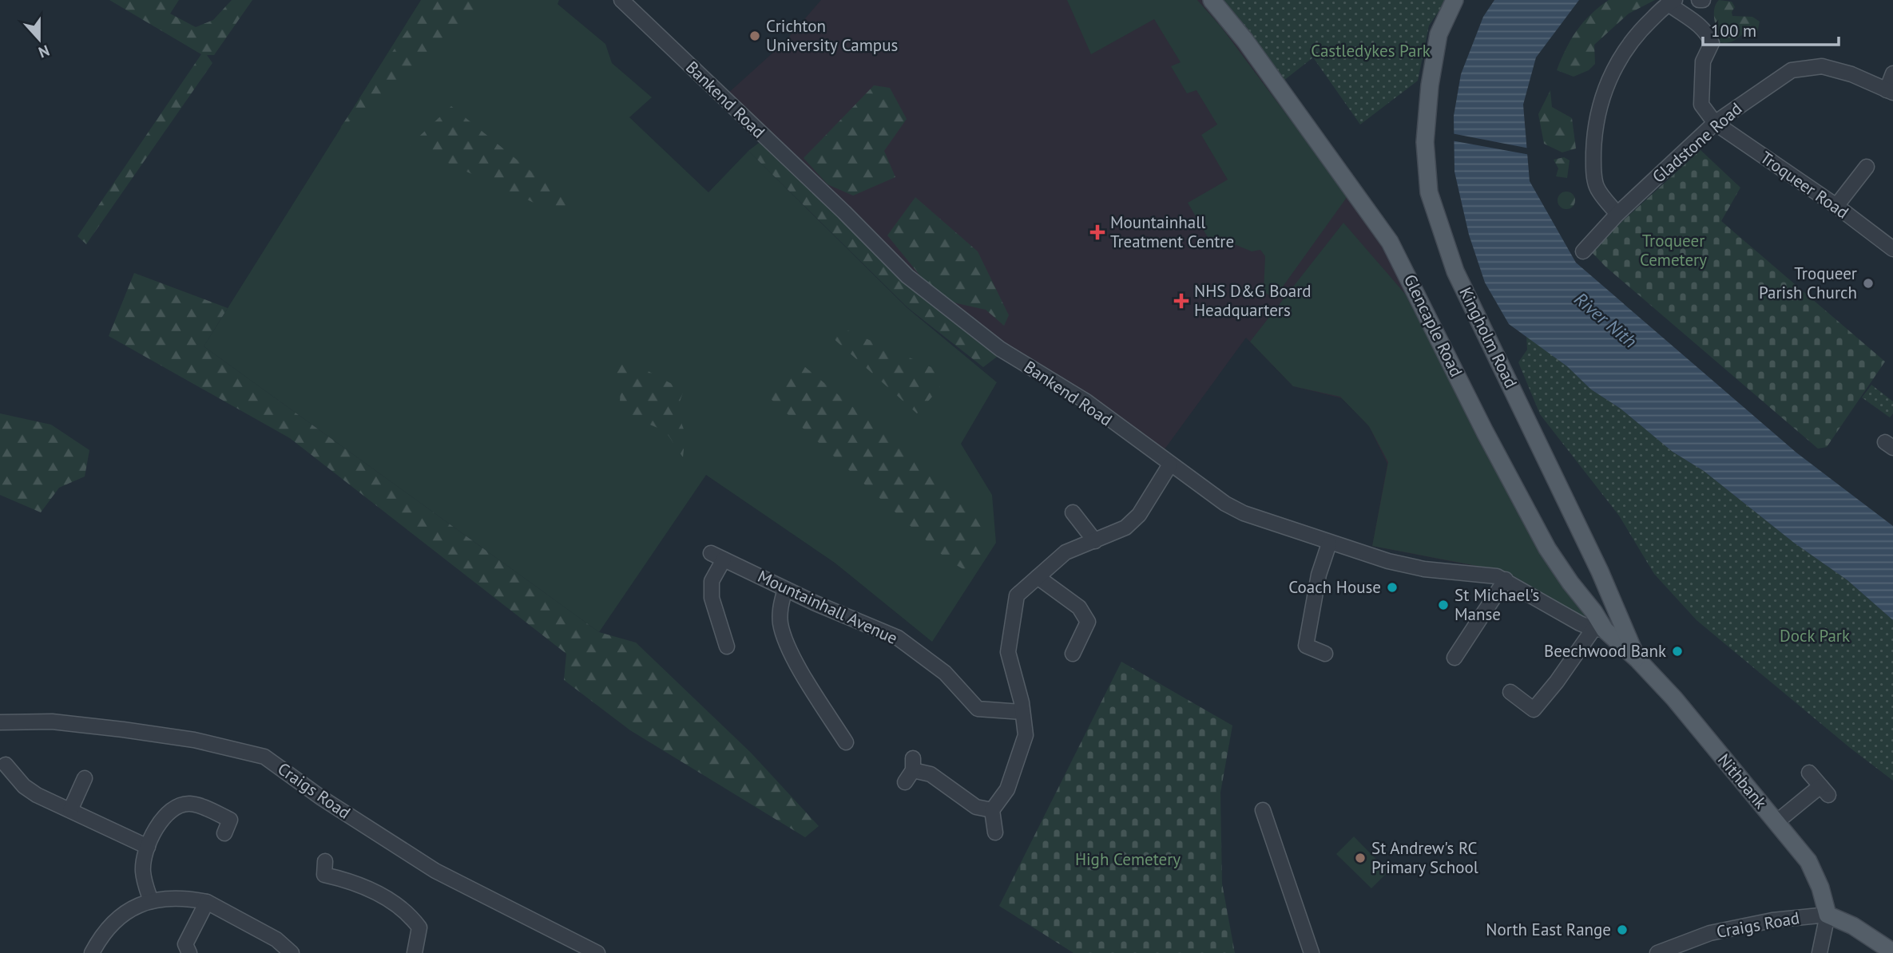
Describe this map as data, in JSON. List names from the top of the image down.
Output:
{
  "streets": {
    "main road": ["Glencaple Road", "Kingholm Road", "Nithbank"],
    "street": [
      "Bankend Road",
      "Gladstone Road",
      "Troqueer Road",
      "Mountainhall Avenue",
      "Craigs Road"
    ]
  },
  "crossings": [
    ["Bankend Road", "Glencaple Road"],
    ["Gladstone Road", "Troqueer Road"],
    ["Glencaple Road", "Kingholm Road"],
    ["Glencaple Road", "Nithbank"],
    ["Kingholm Road", "Nithbank"],
    ["Nithbank", "Craigs Road"]
  ],
  "water": ["River Nith"],
  "parks": [
    "Castledykes Park",
    "Troqueer Cemetery",
    "Dock Park",
    "High Cemetery"
  ],
  "places": {
    "other": [
      "Crichton University Campus",
      "Troqueer Parish Church",
      "Coach House",
      "St Michael's Manse",
      "Beechwood Bank",
      "St Andrew's RC Primary School",
      "North East Range"
    ],
    "health": ["Mountainhall Treatment Centre", "NHS D&G Board Headquarters"]
  },
  "scale_bar": "100 m",
  "north": "bottom"
}
